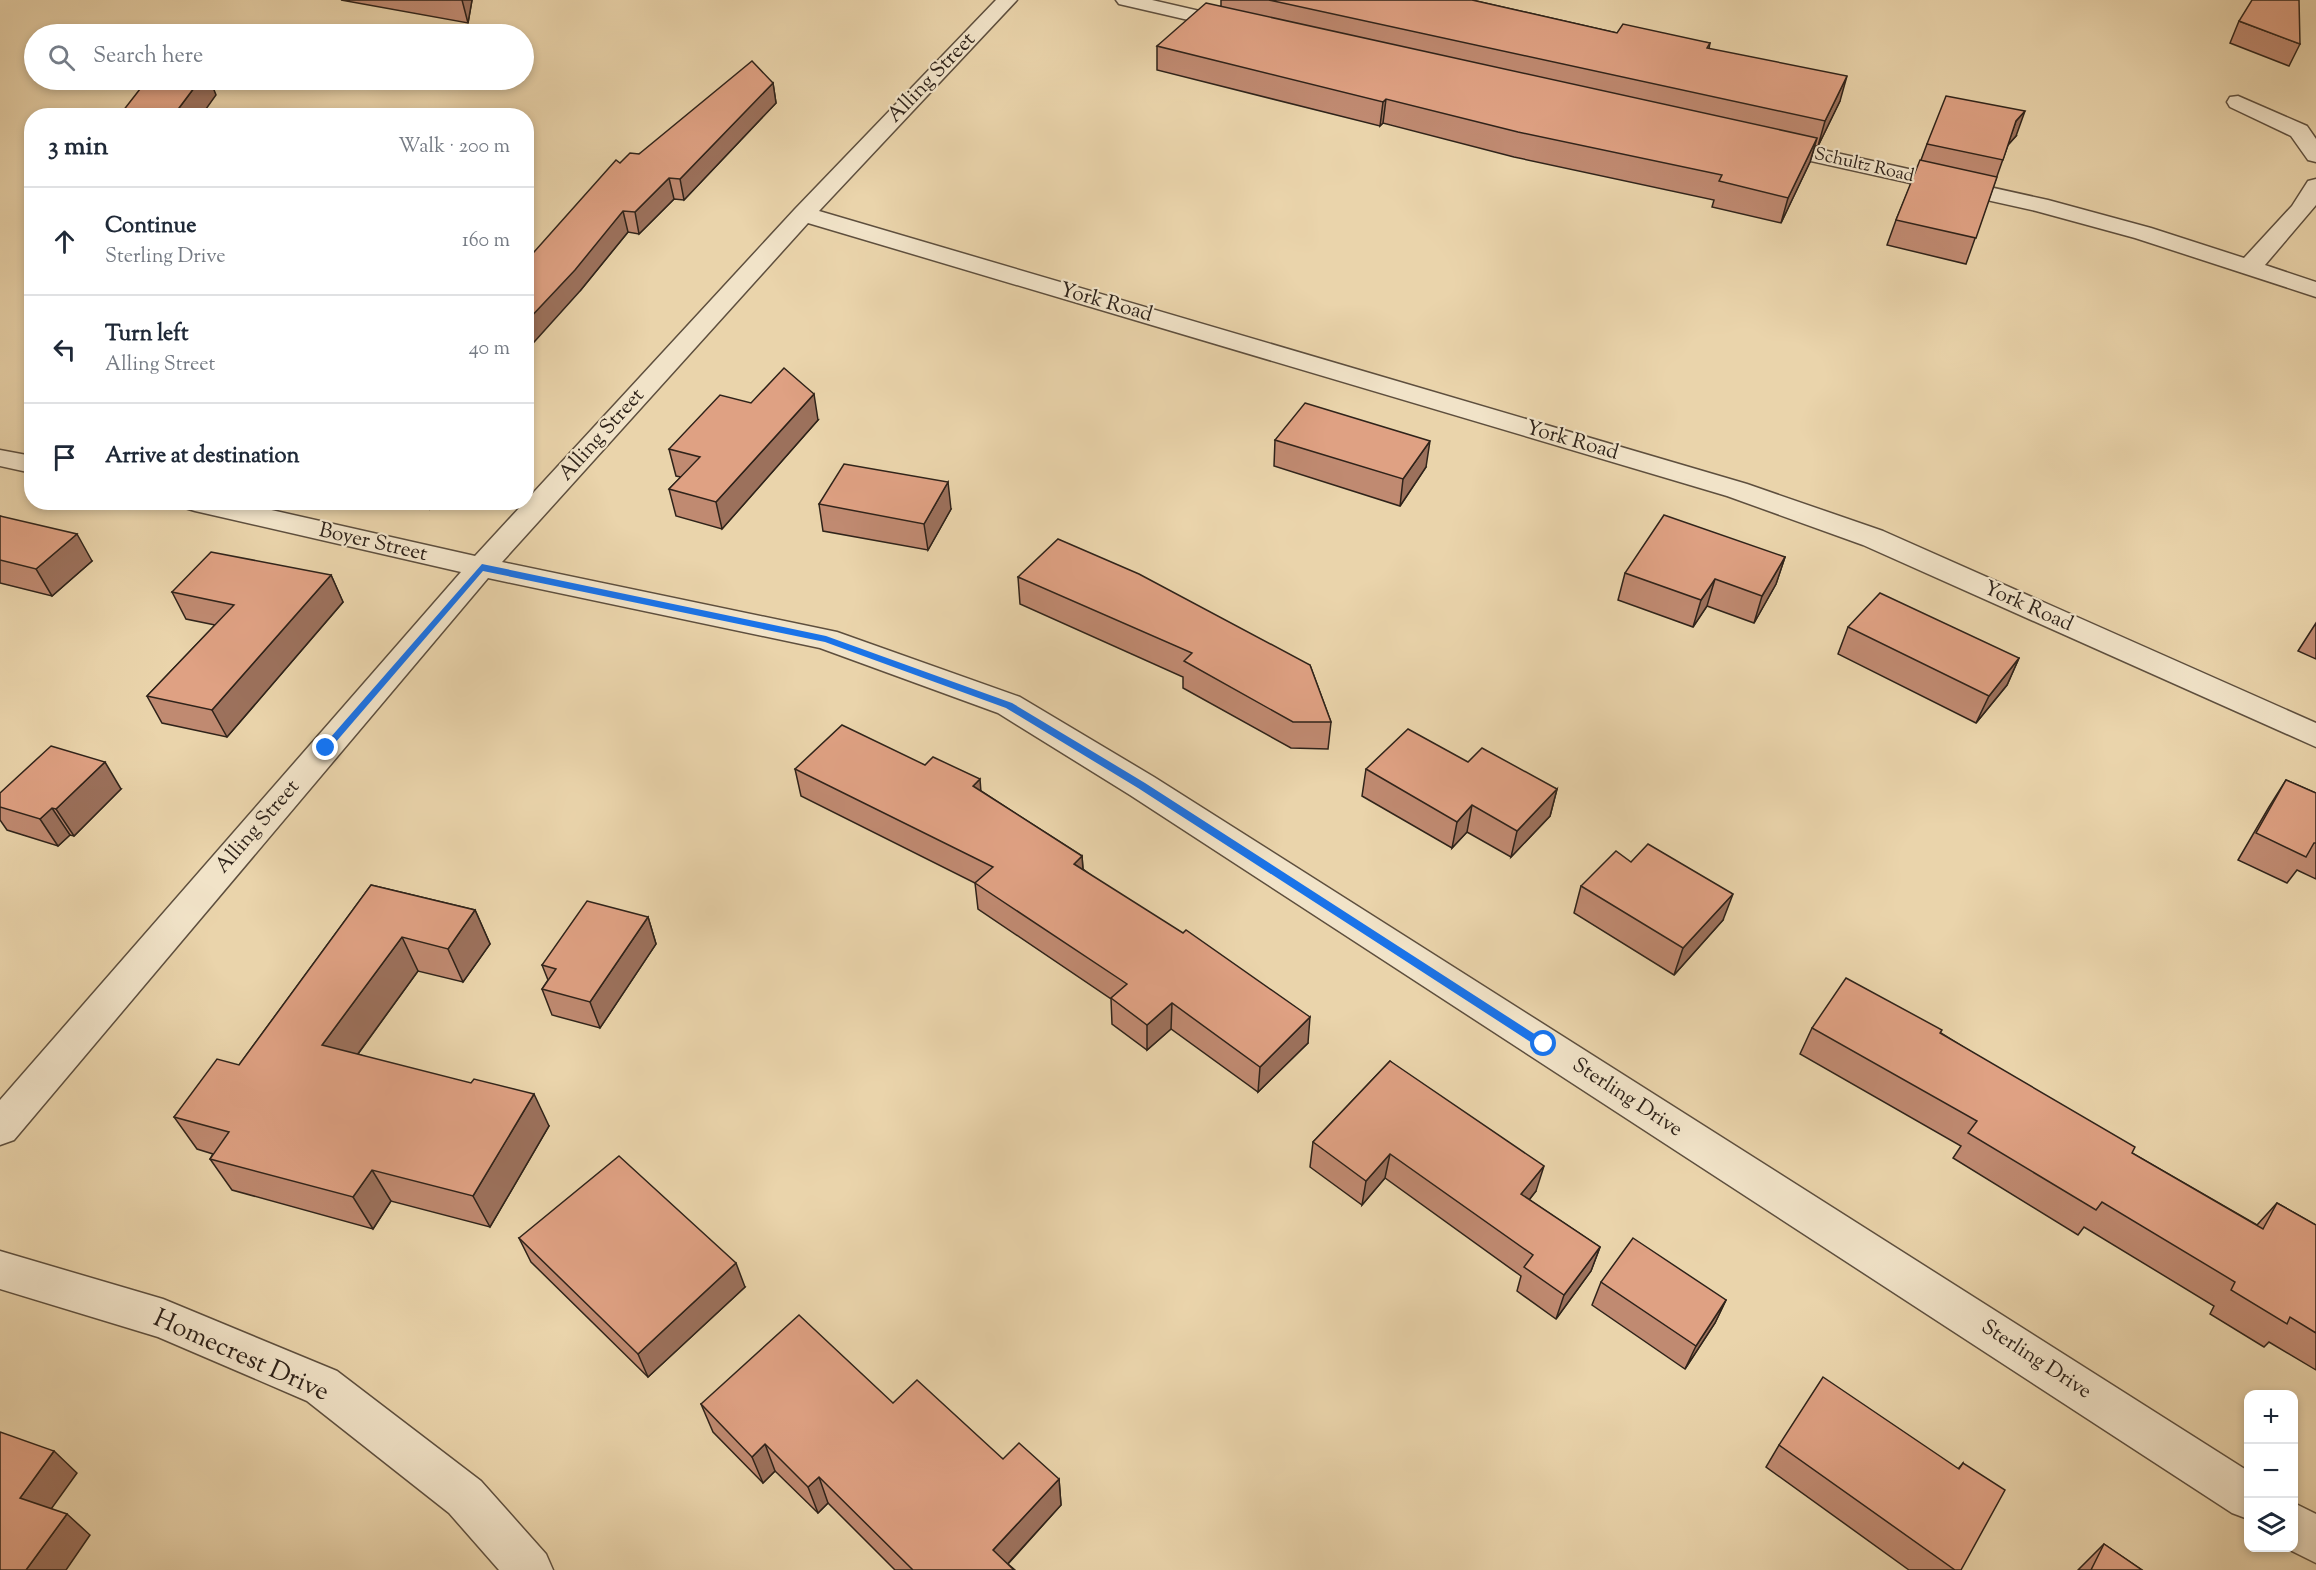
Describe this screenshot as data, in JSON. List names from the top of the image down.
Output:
{
  "streets": {
    "street": [
      "Alling Street",
      "Schultz Road",
      "York Road",
      "Boyer Street",
      "Sterling Drive",
      "Homecrest Drive"
    ]
  },
  "crossings": [
    ["Alling Street", "York Road"],
    ["Alling Street", "Boyer Street"],
    ["Alling Street", "Sterling Drive"],
    ["Boyer Street", "Sterling Drive"]
  ],
  "page": {
    "search": "Search here",
    "heading": ["3 min", "Walk · 200 m"],
    "list": [
      ["Continue", "Sterling Drive", "160 m"],
      ["Turn left", "Alling Street", "40 m"],
      "Arrive at destination"
    ],
    "map_buttons": ["+", "−"]
  }
}
